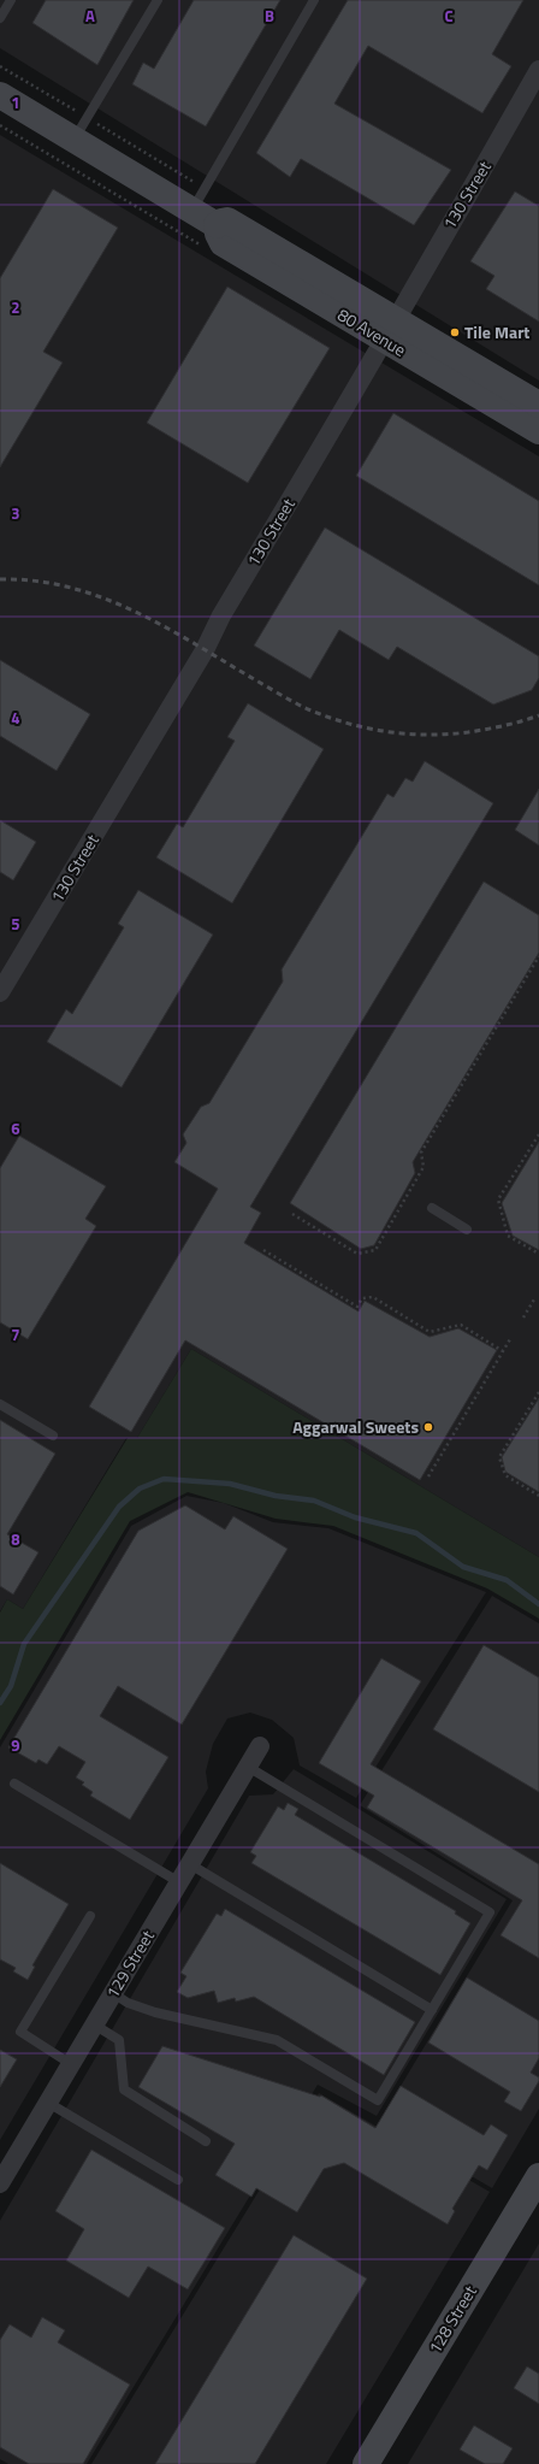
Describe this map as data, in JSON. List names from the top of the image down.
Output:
{
  "streets": {
    "main road": ["80 Avenue", "128 Street"],
    "street": ["130 Street", "129 Street"]
  },
  "crossings": [
    ["130 Street", "80 Avenue"]
  ],
  "places": ["Tile Mart", "Aggarwal Sweets"],
  "grid": {
    "columns": ["A", "B", "C"],
    "rows": [
      "1",
      "2",
      "3",
      "4",
      "5",
      "6",
      "7",
      "8",
      "9"
    ]
  }
}
